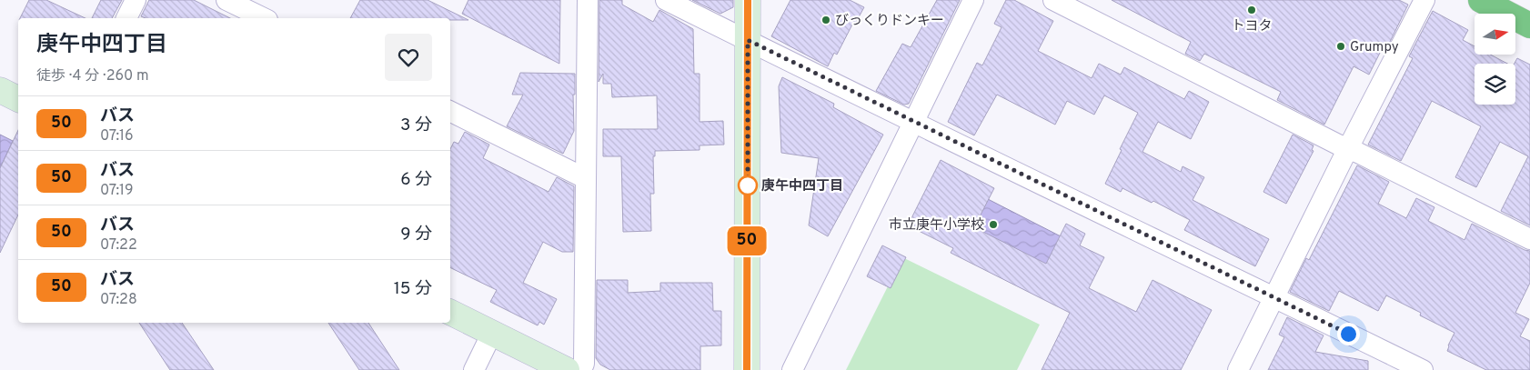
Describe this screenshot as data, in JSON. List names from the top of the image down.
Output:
{
  "places": [
    "トヨタ",
    "びっくりドンキー",
    "Grumpy",
    "庚午中四丁目",
    "市立庚午小学校"
  ],
  "lines": ["bus line 50"],
  "north": "right",
  "page": {
    "on_map": "50",
    "heading": ["庚午中四丁目", "徒歩 · 4 分 · 260 m"],
    "list": [
      {
        "mark": "50",
        "name": "バス",
        "note": "07:16",
        "value": "3 分"
      },
      {
        "mark": "50",
        "name": "バス",
        "note": "07:19",
        "value": "6 分"
      },
      {
        "mark": "50",
        "name": "バス",
        "note": "07:22",
        "value": "9 分"
      },
      {
        "mark": "50",
        "name": "バス",
        "note": "07:28",
        "value": "15 分"
      }
    ]
  }
}
